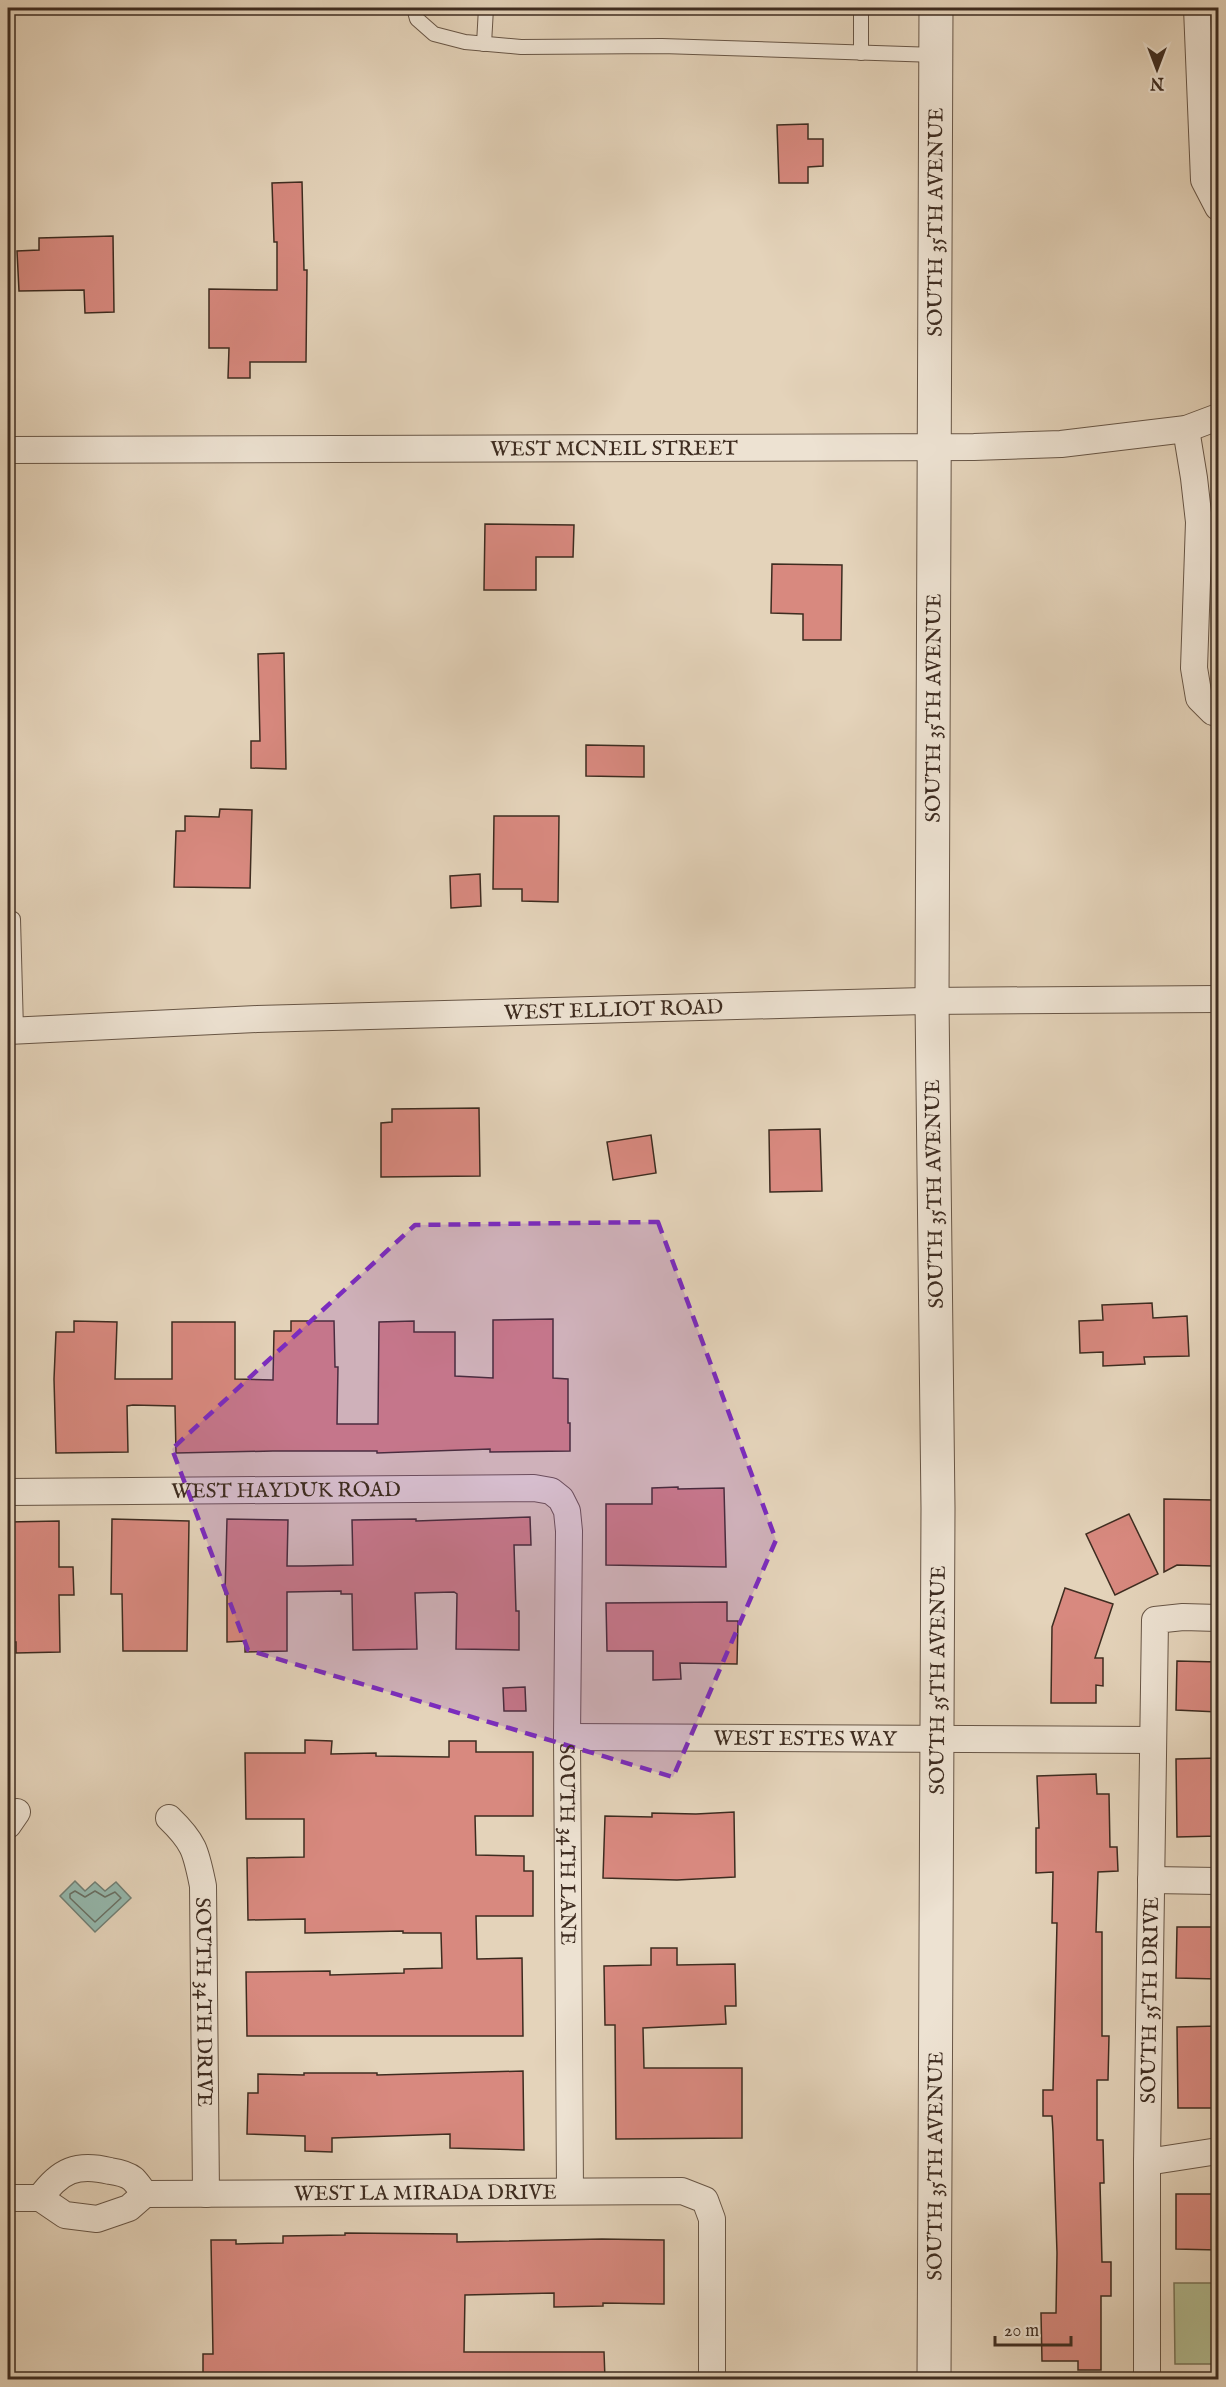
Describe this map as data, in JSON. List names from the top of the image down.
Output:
{
  "streets": {
    "street": [
      "SOUTH 35TH AVENUE",
      "WEST MCNEIL STREET",
      "WEST ELLIOT ROAD",
      "WEST HAYDUK ROAD",
      "WEST ESTES WAY",
      "SOUTH 34TH LANE",
      "SOUTH 35TH DRIVE",
      "SOUTH 34TH DRIVE",
      "WEST LA MIRADA DRIVE"
    ]
  },
  "crossings": [
    ["SOUTH 35TH AVENUE", "WEST MCNEIL STREET"],
    ["SOUTH 35TH AVENUE", "WEST ELLIOT ROAD"],
    ["SOUTH 35TH AVENUE", "WEST ESTES WAY"],
    ["WEST HAYDUK ROAD", "SOUTH 34TH LANE"],
    ["WEST ESTES WAY", "SOUTH 34TH LANE"],
    ["WEST ESTES WAY", "SOUTH 35TH DRIVE"],
    ["SOUTH 34TH LANE", "WEST LA MIRADA DRIVE"],
    ["SOUTH 34TH DRIVE", "WEST LA MIRADA DRIVE"]
  ],
  "scale_bar": "20 m",
  "north": "bottom"
}
